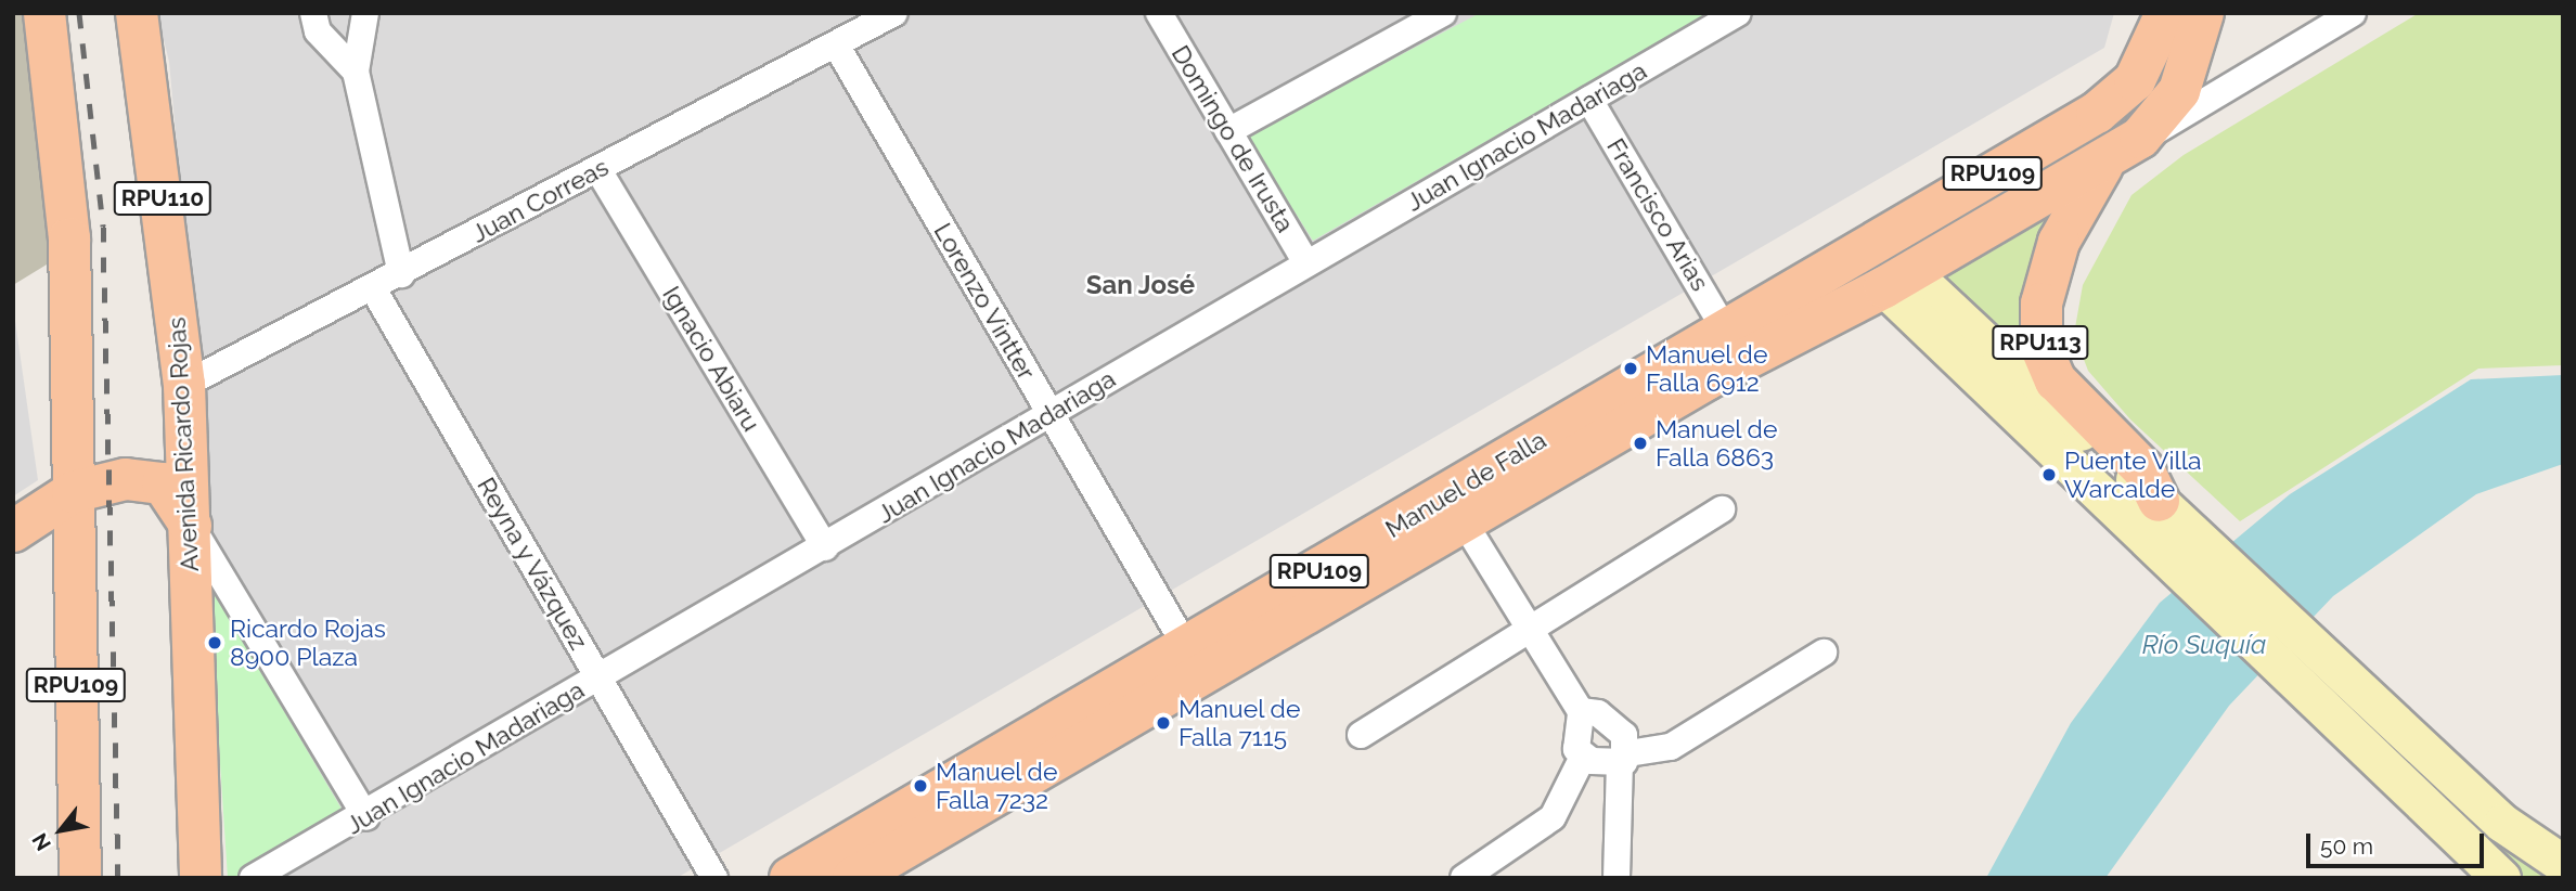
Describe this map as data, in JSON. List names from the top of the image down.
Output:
{
  "streets": {
    "main road": [
      "RPU109",
      "RPU110",
      "RPU113",
      "Avenida Ricardo Rojas",
      "Manuel de Falla"
    ],
    "street": [
      "Juan Ignacio Madariaga",
      "Domingo de Irusta",
      "Juan Correas",
      "Francisco Arias",
      "Lorenzo Vintter",
      "Ignacio Abiaru",
      "Reyna y Vázquez"
    ]
  },
  "crossings": [
    ["Juan Ignacio Madariaga", "Domingo de Irusta"],
    ["Juan Ignacio Madariaga", "Francisco Arias"],
    ["Juan Ignacio Madariaga", "Lorenzo Vintter"],
    ["Juan Ignacio Madariaga", "Ignacio Abiaru"],
    ["Juan Ignacio Madariaga", "Reyna y Vázquez"],
    ["RPU109", "Manuel de Falla"],
    ["Juan Correas", "Lorenzo Vintter"],
    ["Juan Correas", "Ignacio Abiaru"],
    ["Juan Correas", "Avenida Ricardo Rojas"],
    ["Juan Correas", "Reyna y Vázquez"],
    ["Francisco Arias", "Manuel de Falla"],
    ["Lorenzo Vintter", "Manuel de Falla"],
    ["RPU113", "Manuel de Falla"]
  ],
  "districts": ["San José"],
  "water": ["Río Suquía"],
  "places": [
    "Manuel de Falla 6912",
    "Manuel de Falla 6863",
    "Puente Villa Warcalde",
    "Ricardo Rojas 8900 Plaza",
    "Manuel de Falla 7115",
    "Manuel de Falla 7232"
  ],
  "scale_bar": "50 m",
  "north": "bottom left"
}
